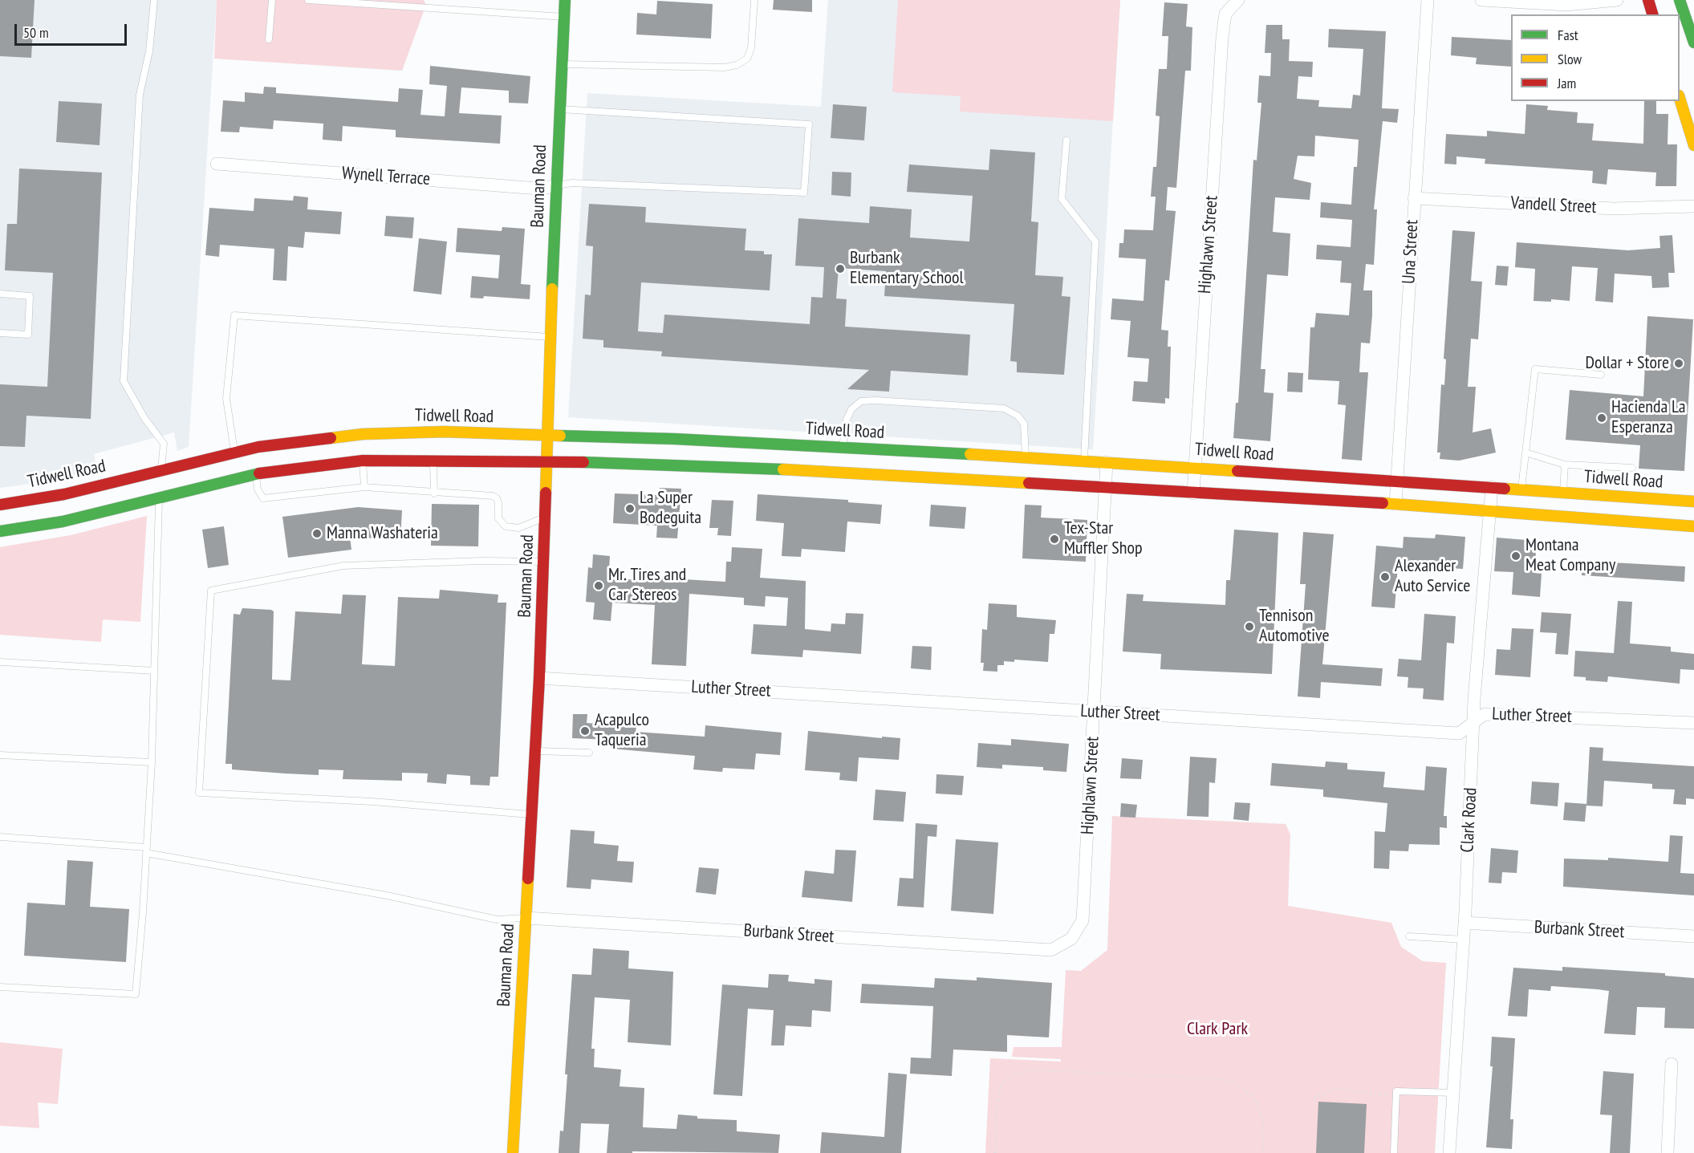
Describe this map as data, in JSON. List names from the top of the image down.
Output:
{
  "streets": {
    "main road": ["Bauman Road", "Tidwell Road"],
    "street": [
      "Wynell Terrace",
      "Vandell Street",
      "Highlawn Street",
      "Una Street",
      "Luther Street",
      "Clark Road",
      "Burbank Street"
    ]
  },
  "crossings": [
    ["Wynell Terrace", "Bauman Road"],
    ["Bauman Road", "Tidwell Road"],
    ["Bauman Road", "Luther Street"],
    ["Bauman Road", "Burbank Street"],
    ["Vandell Street", "Una Street"],
    ["Highlawn Street", "Tidwell Road"],
    ["Highlawn Street", "Luther Street"],
    ["Highlawn Street", "Burbank Street"],
    ["Una Street", "Tidwell Road"],
    ["Tidwell Road", "Clark Road"],
    ["Luther Street", "Clark Road"],
    ["Clark Road", "Burbank Street"]
  ],
  "parks": ["Clark Park"],
  "places": [
    "Burbank Elementary School",
    "Dollar + Store",
    "Hacienda La Esperanza",
    "La Super Bodeguita",
    "Manna Washateria",
    "Tex-Star Muffler Shop",
    "Montana Meat Company",
    "Alexander Auto Service",
    "Mr. Tires and Car Stereos",
    "Tennison Automotive",
    "Acapulco Taqueria"
  ],
  "legend": ["Fast", "Slow", "Jam"],
  "scale_bar": "50 m"
}
